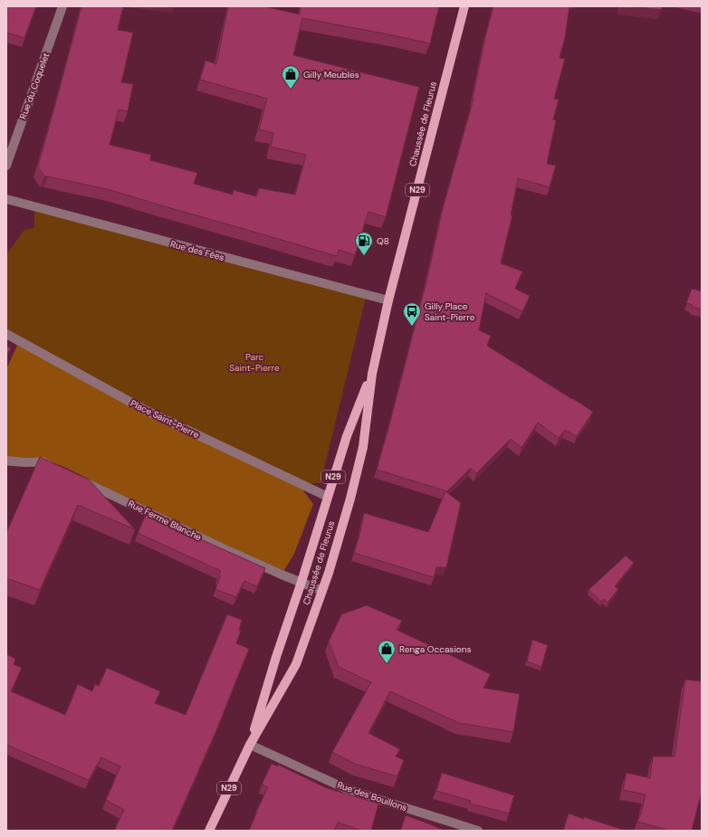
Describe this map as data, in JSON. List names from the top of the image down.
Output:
{
  "streets": {
    "main road": ["Chaussée de Fleurus", "N29"],
    "street": [
      "Rue du Coquelet",
      "Rue des Fées",
      "Place Saint-Pierre",
      "Rue Ferme Blanche",
      "Rue des Bouillons"
    ]
  },
  "crossings": [
    ["Chaussée de Fleurus", "Rue des Fées"],
    ["Chaussée de Fleurus", "Place Saint-Pierre"],
    ["Chaussée de Fleurus", "Rue Ferme Blanche"],
    ["Chaussée de Fleurus", "Rue des Bouillons"]
  ],
  "parks": ["Parc Saint-Pierre"],
  "places": {
    "shop": ["Gilly Meubles", "Renga Occasions"],
    "fuel station": ["Q8"],
    "bus stop": ["Gilly Place Saint-Pierre"]
  }
}
